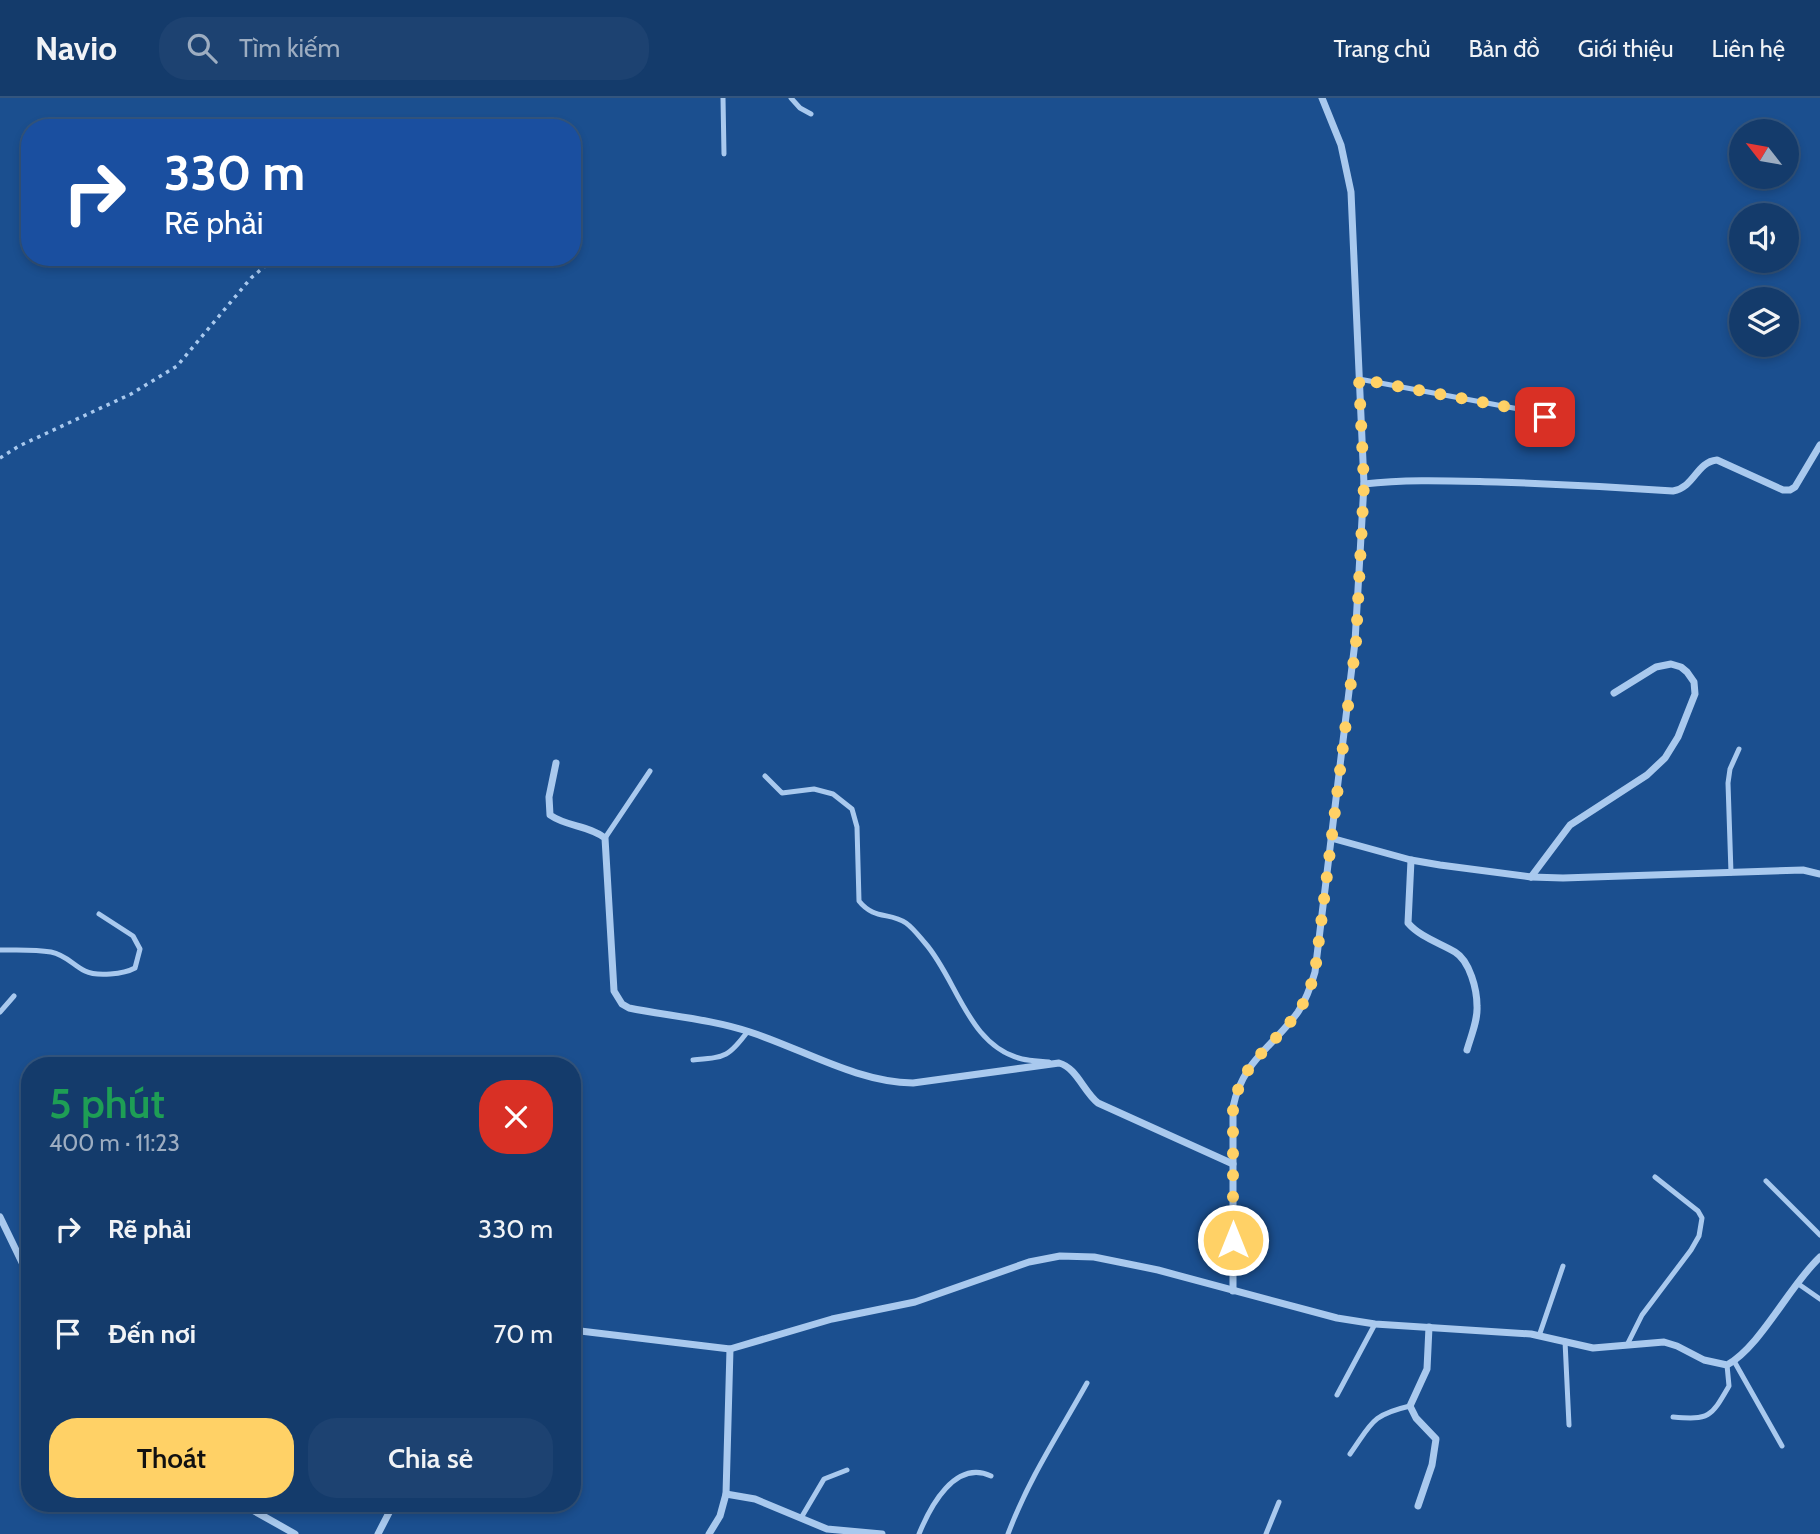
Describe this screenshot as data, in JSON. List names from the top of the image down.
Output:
{
  "north": "top left",
  "page": {
    "header": "Navio",
    "search": "Tìm kiếm",
    "nav": [
      "Trang chủ",
      "Bản đồ",
      "Giới thiệu",
      "Liên hệ"
    ],
    "turn": ["330 m", "Rẽ phải"],
    "heading": ["5 phút", "400 m · 11:23"],
    "list": [
      {
        "name": "Rẽ phải",
        "value": "330 m"
      },
      {
        "name": "Đến nơi",
        "value": "70 m"
      }
    ],
    "buttons": ["Thoát", "Chia sẻ"]
  }
}
